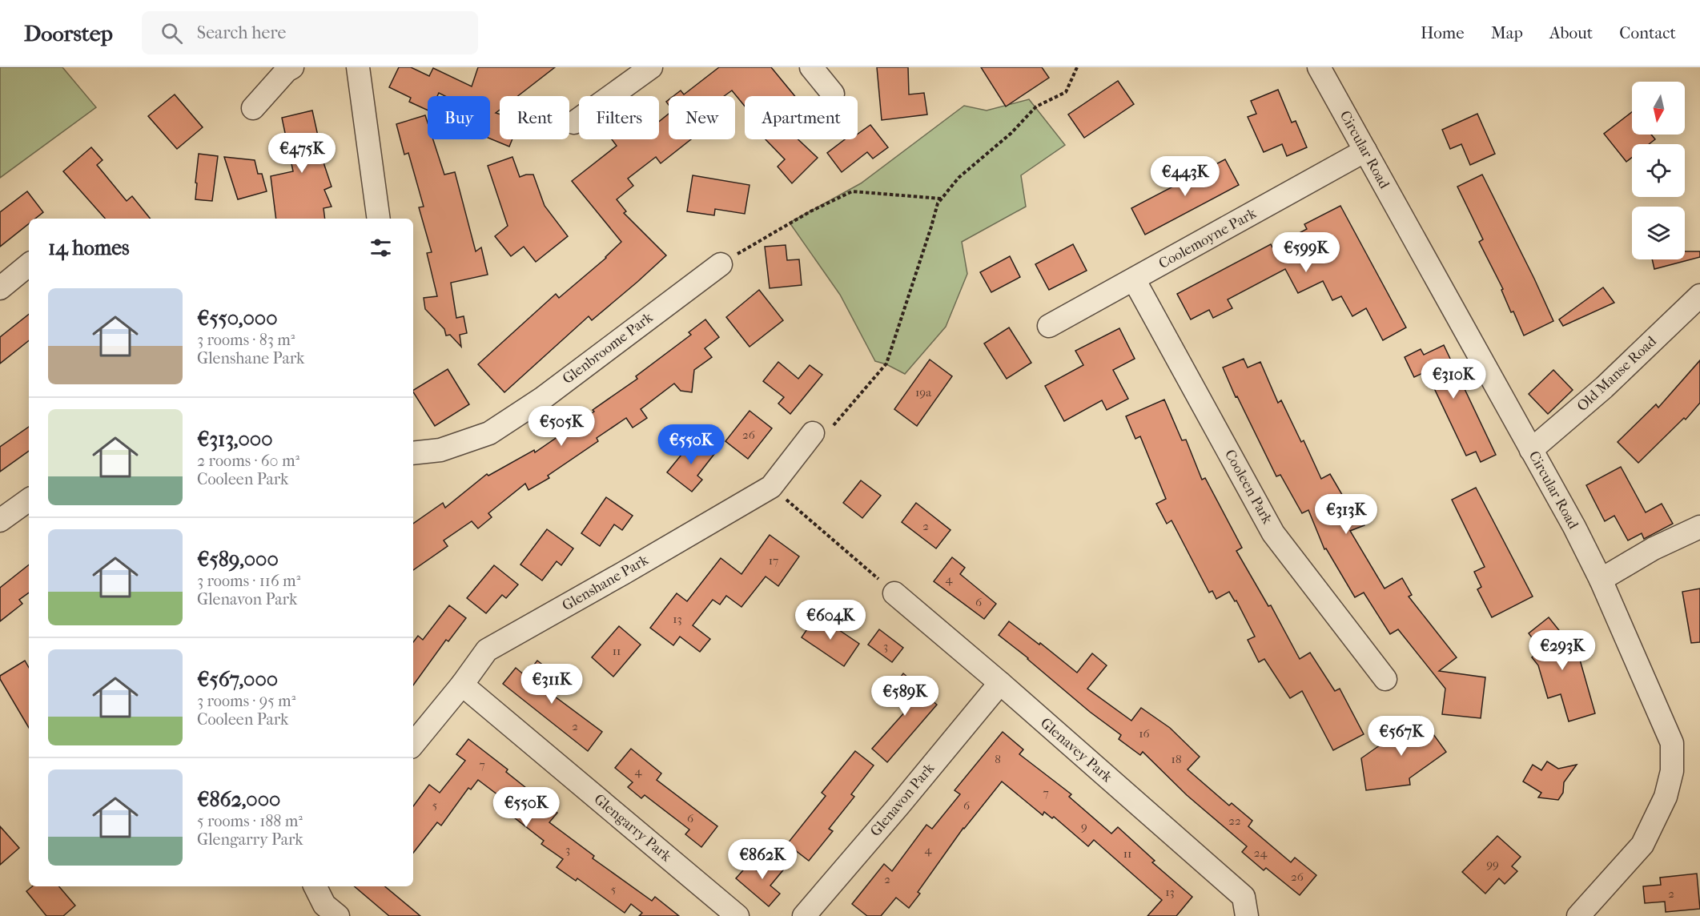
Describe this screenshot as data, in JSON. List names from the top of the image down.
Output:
{
  "streets": {
    "street": [
      "Circular Road",
      "Coolemoyne Park",
      "Glenbroome Park",
      "Old Manse Road",
      "Cooleen Park",
      "Glenshane Park",
      "Glenavey Park",
      "Glenavon Park",
      "Glengarry Park"
    ]
  },
  "crossings": [
    ["Circular Road", "Coolemoyne Park"],
    ["Circular Road", "Old Manse Road"],
    ["Coolemoyne Park", "Cooleen Park"],
    ["Glenshane Park", "Glengarry Park"],
    ["Glenavey Park", "Glenavon Park"]
  ],
  "house_numbers": [
    "19a",
    "26",
    "2",
    "17",
    "4",
    "6",
    "13",
    "3",
    "11",
    "2",
    "16",
    "8",
    "18",
    "7",
    "4",
    "7",
    "5",
    "6",
    "6",
    "22",
    "9",
    "3",
    "4",
    "24",
    "11",
    "99",
    "26",
    "2",
    "5",
    "13",
    "2"
  ],
  "north": "bottom",
  "page": {
    "header": "Doorstep",
    "search": "Search here",
    "nav": [
      "Home",
      "Map",
      "About",
      "Contact"
    ],
    "chip": [
      "Buy",
      "Rent",
      "Filters",
      "New",
      "Apartment"
    ],
    "price": [
      "€475K",
      "€443K",
      "€599K",
      "€310K",
      "€505K",
      "€550K",
      "€313K",
      "€604K",
      "€293K",
      "€311K",
      "€589K",
      "€567K",
      "€550K",
      "€862K"
    ],
    "heading": "14 homes",
    "list": [
      {
        "name": "€550,000",
        "note": "3 rooms · 83 m² · Glenshane Park"
      },
      {
        "name": "€313,000",
        "note": "2 rooms · 60 m² · Cooleen Park"
      },
      {
        "name": "€589,000",
        "note": "3 rooms · 116 m² · Glenavon Park"
      },
      {
        "name": "€567,000",
        "note": "3 rooms · 95 m² · Cooleen Park"
      },
      {
        "name": "€862,000",
        "note": "5 rooms · 188 m² · Glengarry Park"
      }
    ]
  }
}
